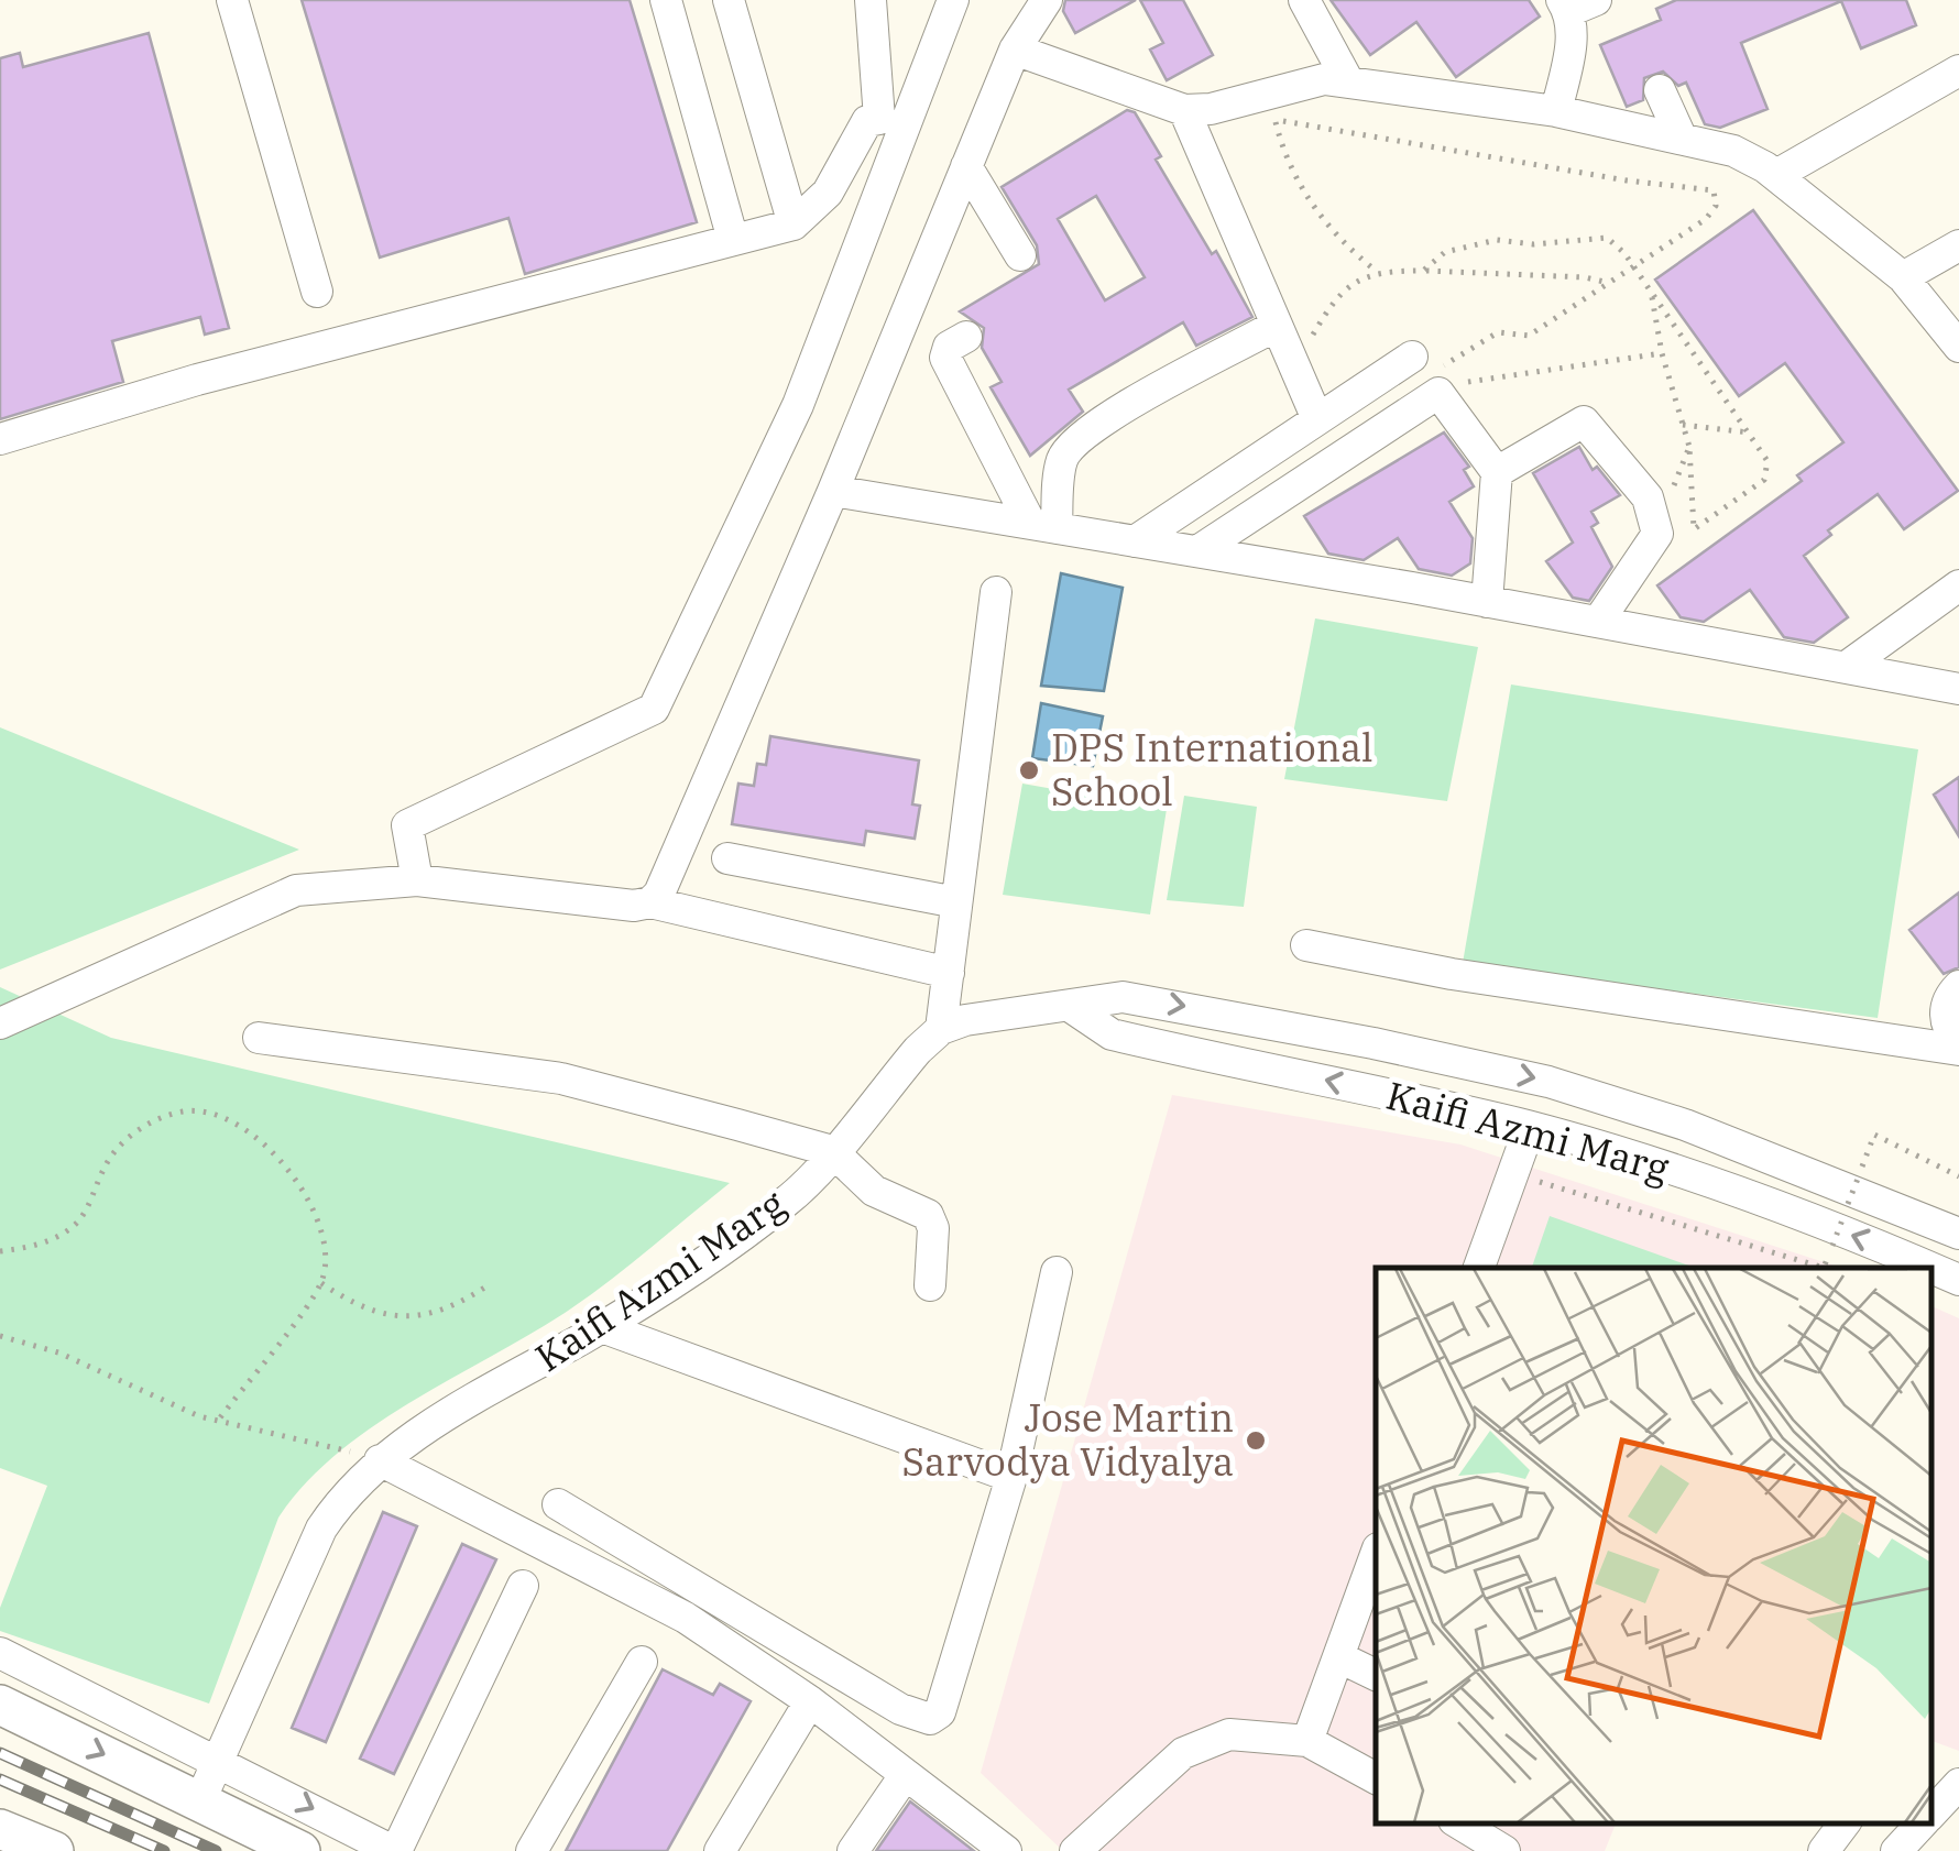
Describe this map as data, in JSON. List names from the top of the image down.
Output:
{
  "streets": {
    "street": ["Kaifi Azmi Marg"]
  },
  "places": ["DPS International School", "Jose Martin Sarvodya Vidyalya"]
}
